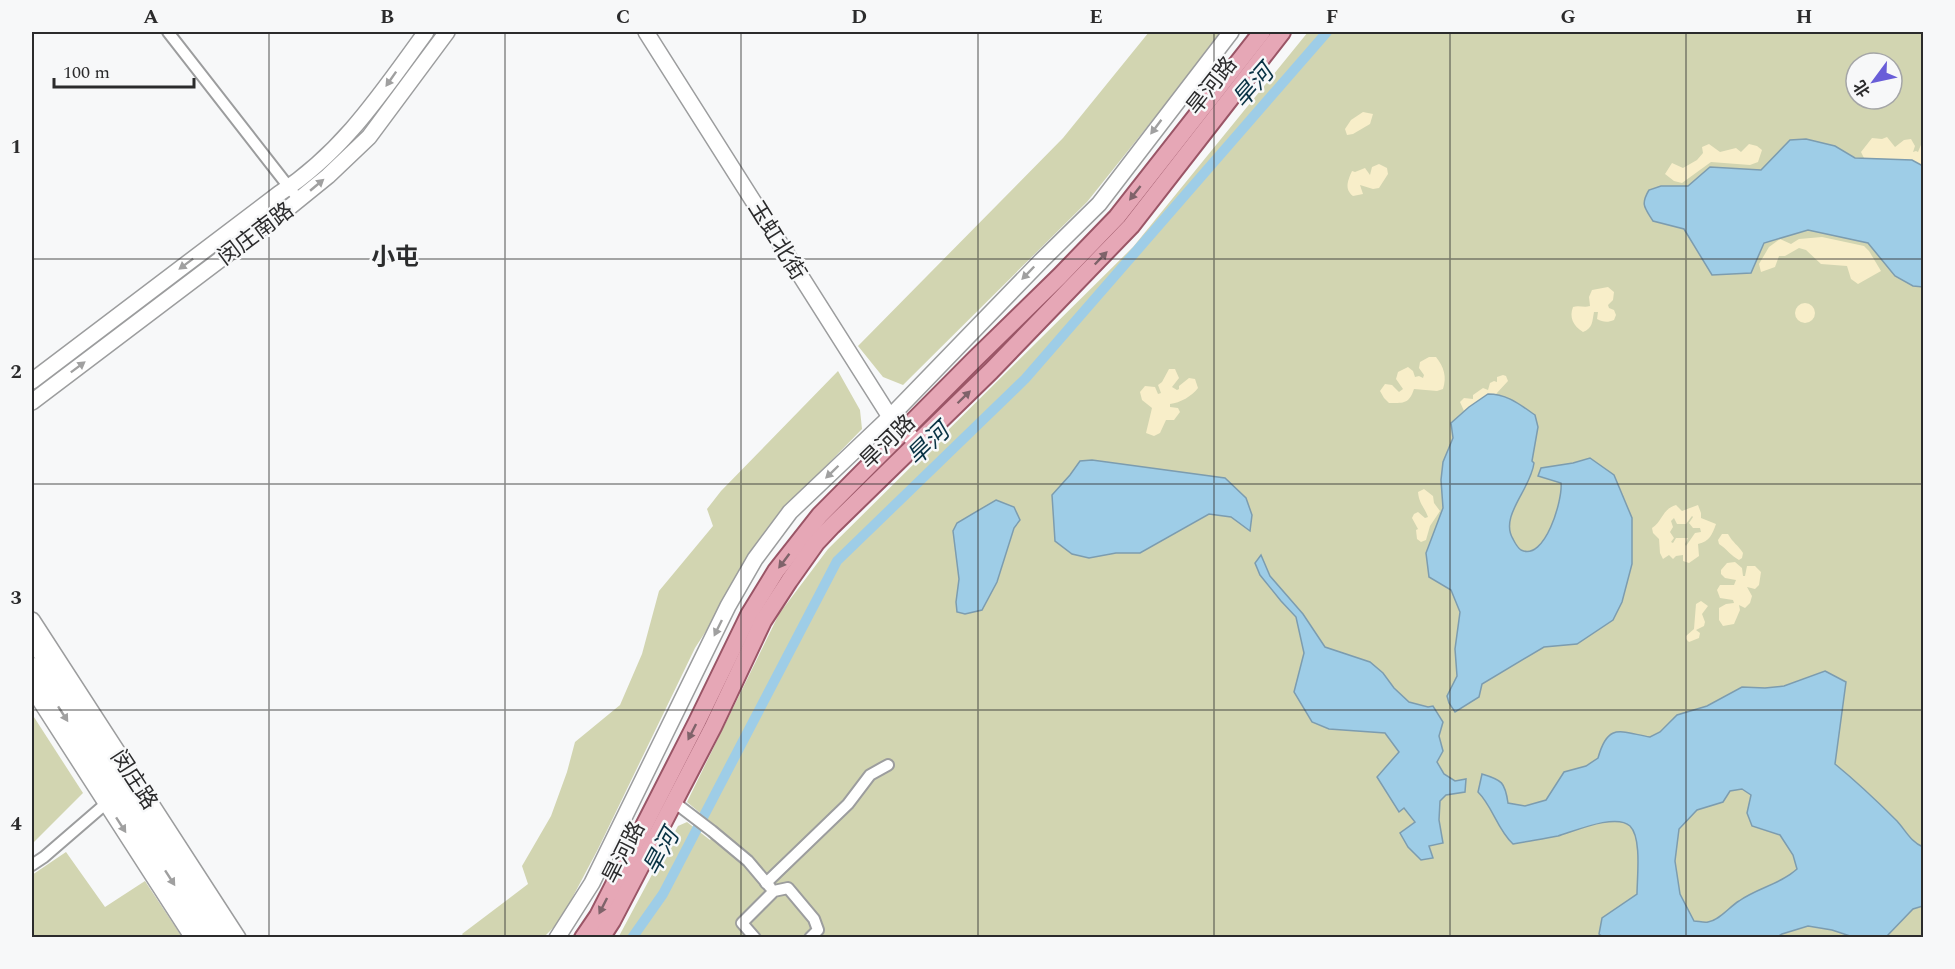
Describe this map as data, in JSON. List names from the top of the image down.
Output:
{
  "streets": {
    "main road": ["旱河路"],
    "street": ["闵庄南路", "玉虹北街", "闵庄路"]
  },
  "crossings": [
    ["旱河路", "玉虹北街"]
  ],
  "districts": ["小屯"],
  "water": ["旱河"],
  "scale_bar": "100 m",
  "north": "bottom left",
  "grid": {
    "columns": [
      "A",
      "B",
      "C",
      "D",
      "E",
      "F",
      "G",
      "H"
    ],
    "rows": [
      "1",
      "2",
      "3",
      "4"
    ]
  }
}
